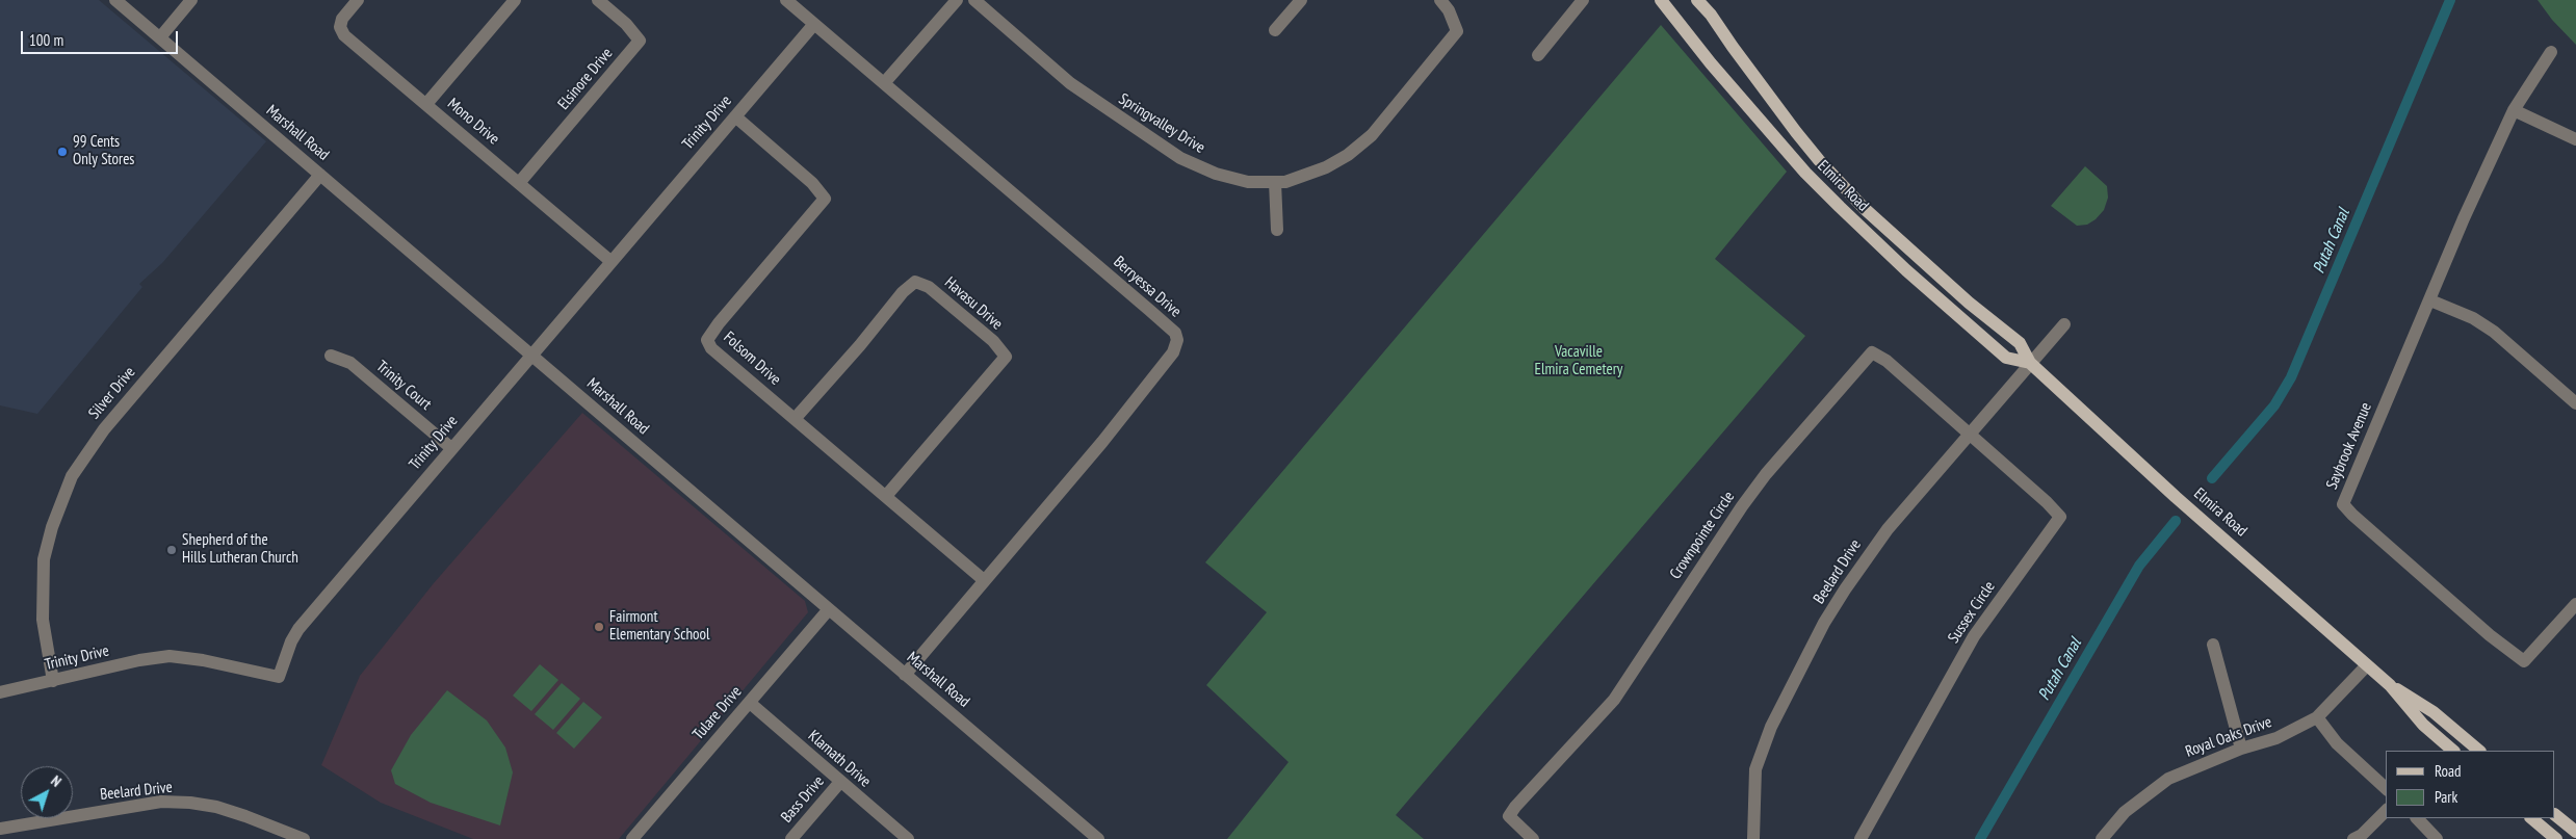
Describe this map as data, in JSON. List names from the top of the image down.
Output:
{
  "streets": {
    "main road": ["Elmira Road"],
    "street": [
      "Elsinore Drive",
      "Mono Drive",
      "Trinity Drive",
      "Springvalley Drive",
      "Marshall Road",
      "Berryessa Drive",
      "Havasu Drive",
      "Folsom Drive",
      "Trinity Court",
      "Silver Drive",
      "Saybrook Avenue",
      "Crownpointe Circle",
      "Beelard Drive",
      "Sussex Circle",
      "Tulare Drive",
      "Royal Oaks Drive",
      "Klamath Drive",
      "Bass Drive"
    ]
  },
  "crossings": [
    ["Elsinore Drive", "Mono Drive"],
    ["Mono Drive", "Trinity Drive"],
    ["Trinity Drive", "Marshall Road"],
    ["Trinity Drive", "Berryessa Drive"],
    ["Trinity Drive", "Folsom Drive"],
    ["Trinity Drive", "Trinity Court"],
    ["Trinity Drive", "Silver Drive"],
    ["Marshall Road", "Berryessa Drive"],
    ["Marshall Road", "Silver Drive"],
    ["Marshall Road", "Tulare Drive"],
    ["Elmira Road", "Beelard Drive"],
    ["Elmira Road", "Royal Oaks Drive"],
    ["Berryessa Drive", "Folsom Drive"],
    ["Havasu Drive", "Folsom Drive"],
    ["Crownpointe Circle", "Beelard Drive"],
    ["Crownpointe Circle", "Sussex Circle"],
    ["Beelard Drive", "Sussex Circle"],
    ["Tulare Drive", "Klamath Drive"],
    ["Klamath Drive", "Bass Drive"]
  ],
  "water": ["Putah Canal"],
  "parks": ["Vacaville Elmira Cemetery"],
  "places": ["99 Cents Only Stores", "Shepherd of the Hills Lutheran Church", "Fairmont Elementary School"],
  "legend": ["Road", "Park"],
  "scale_bar": "100 m",
  "north": "top right"
}
